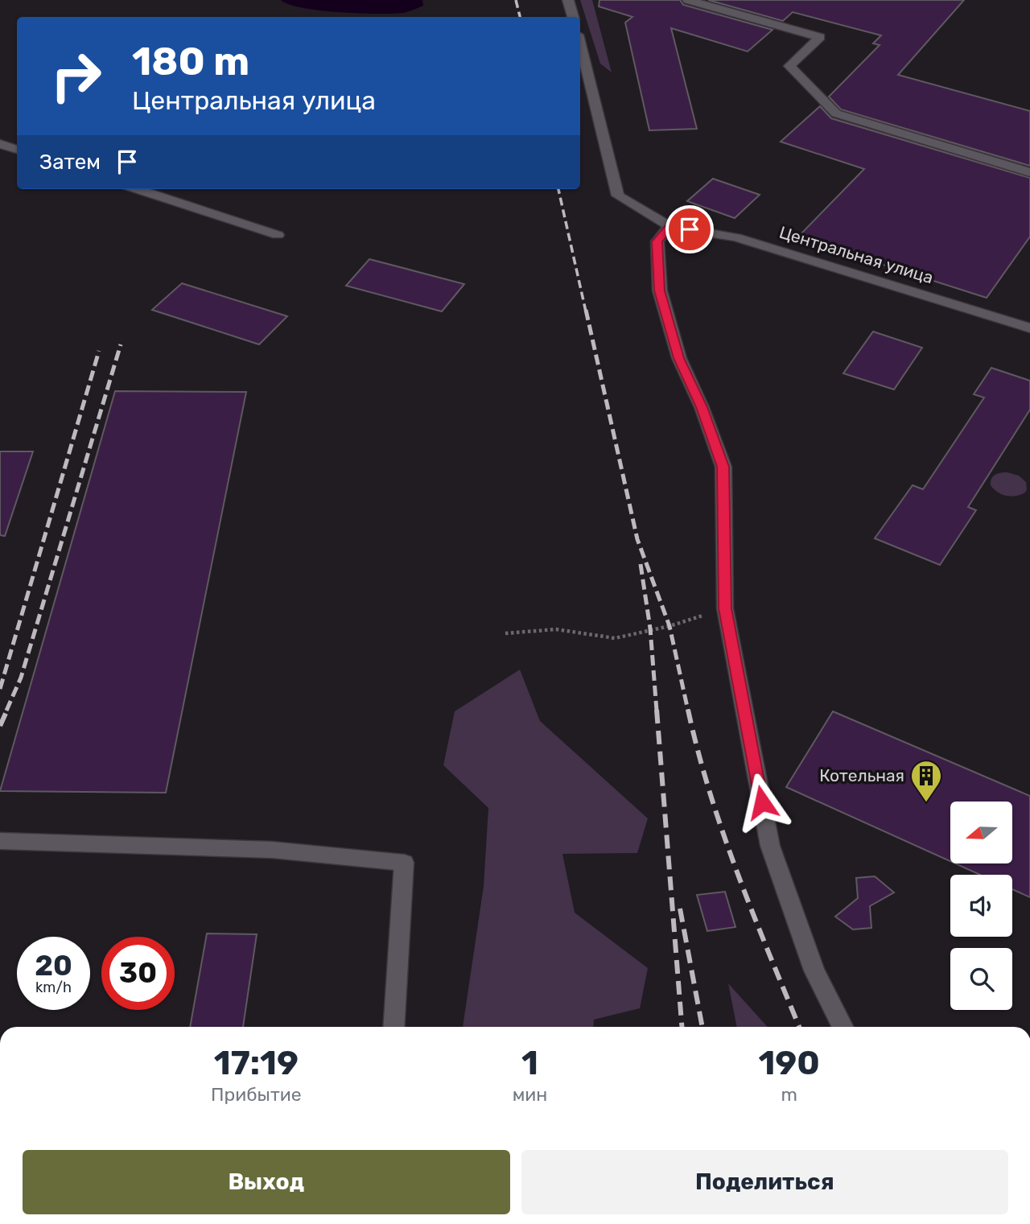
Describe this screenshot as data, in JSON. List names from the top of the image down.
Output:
{
  "streets": {
    "street": ["Центральная улица"]
  },
  "places": {
    "building": ["Котельная"]
  },
  "north": "left",
  "page": {
    "turn": ["180 m", "Центральная улица"],
    "then": "Затем",
    "speed": "20 km/h",
    "limit": "30",
    "eta": [
      "17:19",
      "Прибытие",
      "1",
      "мин",
      "190",
      "m"
    ],
    "buttons": ["Выход", "Поделиться"]
  }
}
